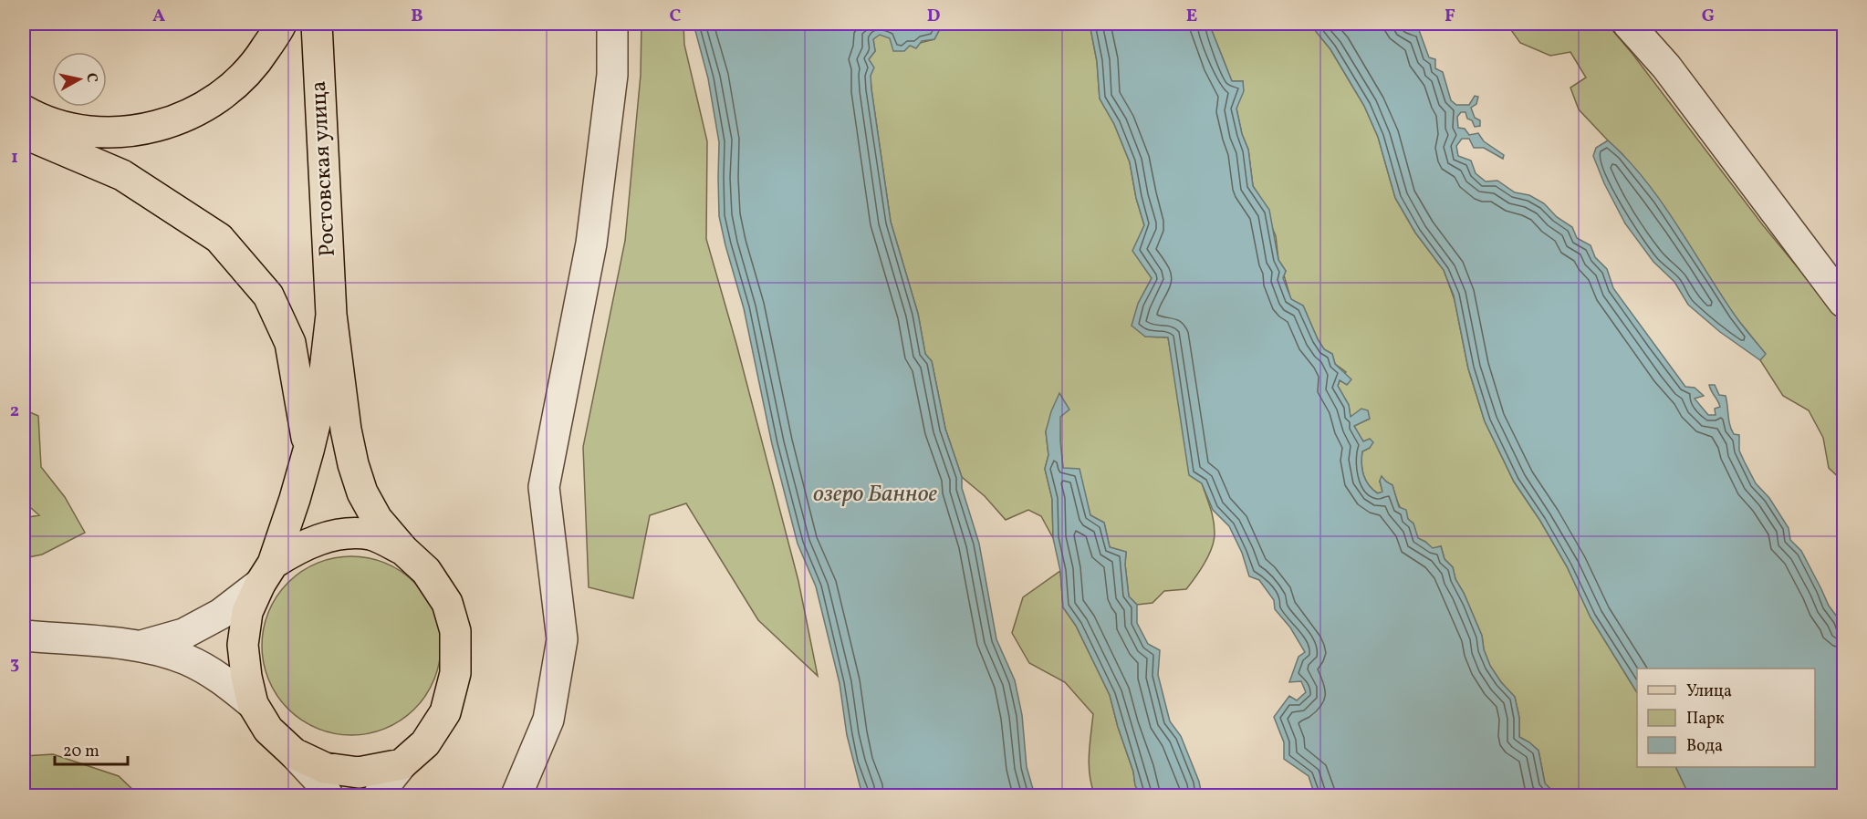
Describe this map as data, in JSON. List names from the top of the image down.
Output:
{
  "streets": {
    "main road": ["Ростовская улица"]
  },
  "water": ["озеро Банное"],
  "legend": ["Улица", "Парк", "Вода"],
  "scale_bar": "20 m",
  "north": "right",
  "grid": {
    "columns": [
      "A",
      "B",
      "C",
      "D",
      "E",
      "F",
      "G"
    ],
    "rows": ["1", "2", "3"]
  }
}
